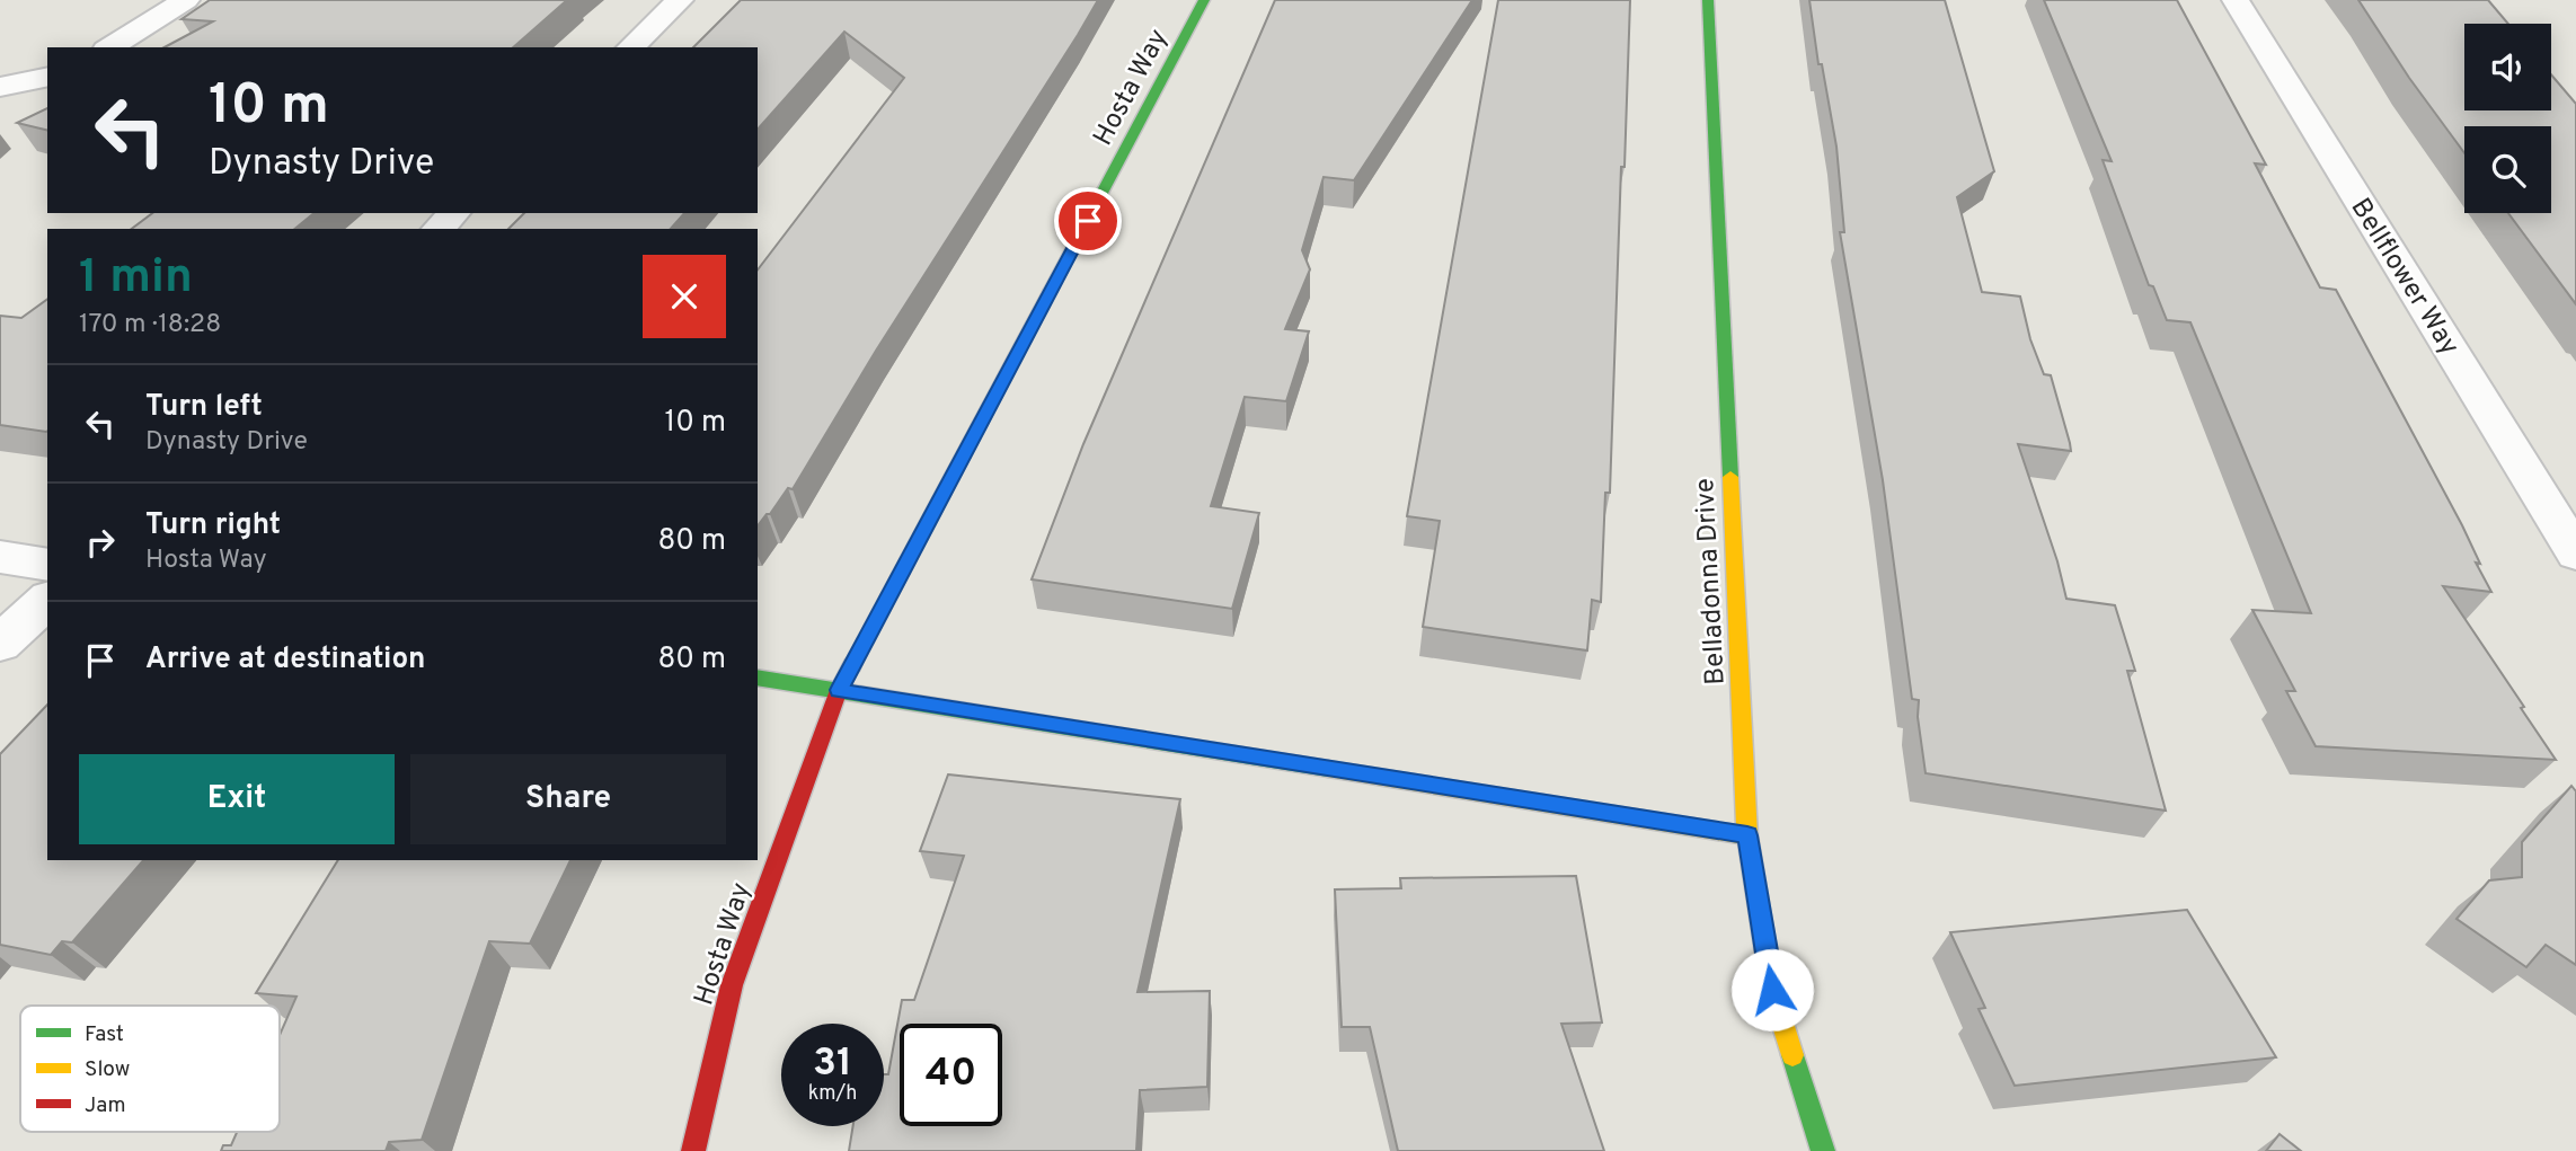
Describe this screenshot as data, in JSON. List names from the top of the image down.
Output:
{
  "streets": {
    "street": ["Hosta Way", "Bellflower Way", "Belladonna Drive"]
  },
  "legend": ["Fast", "Slow", "Jam"],
  "page": {
    "turn": ["10 m", "Dynasty Drive"],
    "heading": ["1 min", "170 m · 18:28"],
    "list": [
      {
        "name": "Turn left",
        "note": "Dynasty Drive",
        "value": "10 m"
      },
      {
        "name": "Turn right",
        "note": "Hosta Way",
        "value": "80 m"
      },
      {
        "name": "Arrive at destination",
        "value": "80 m"
      }
    ],
    "buttons": ["Exit", "Share"],
    "speed": "31 km/h",
    "limit": "40"
  }
}
